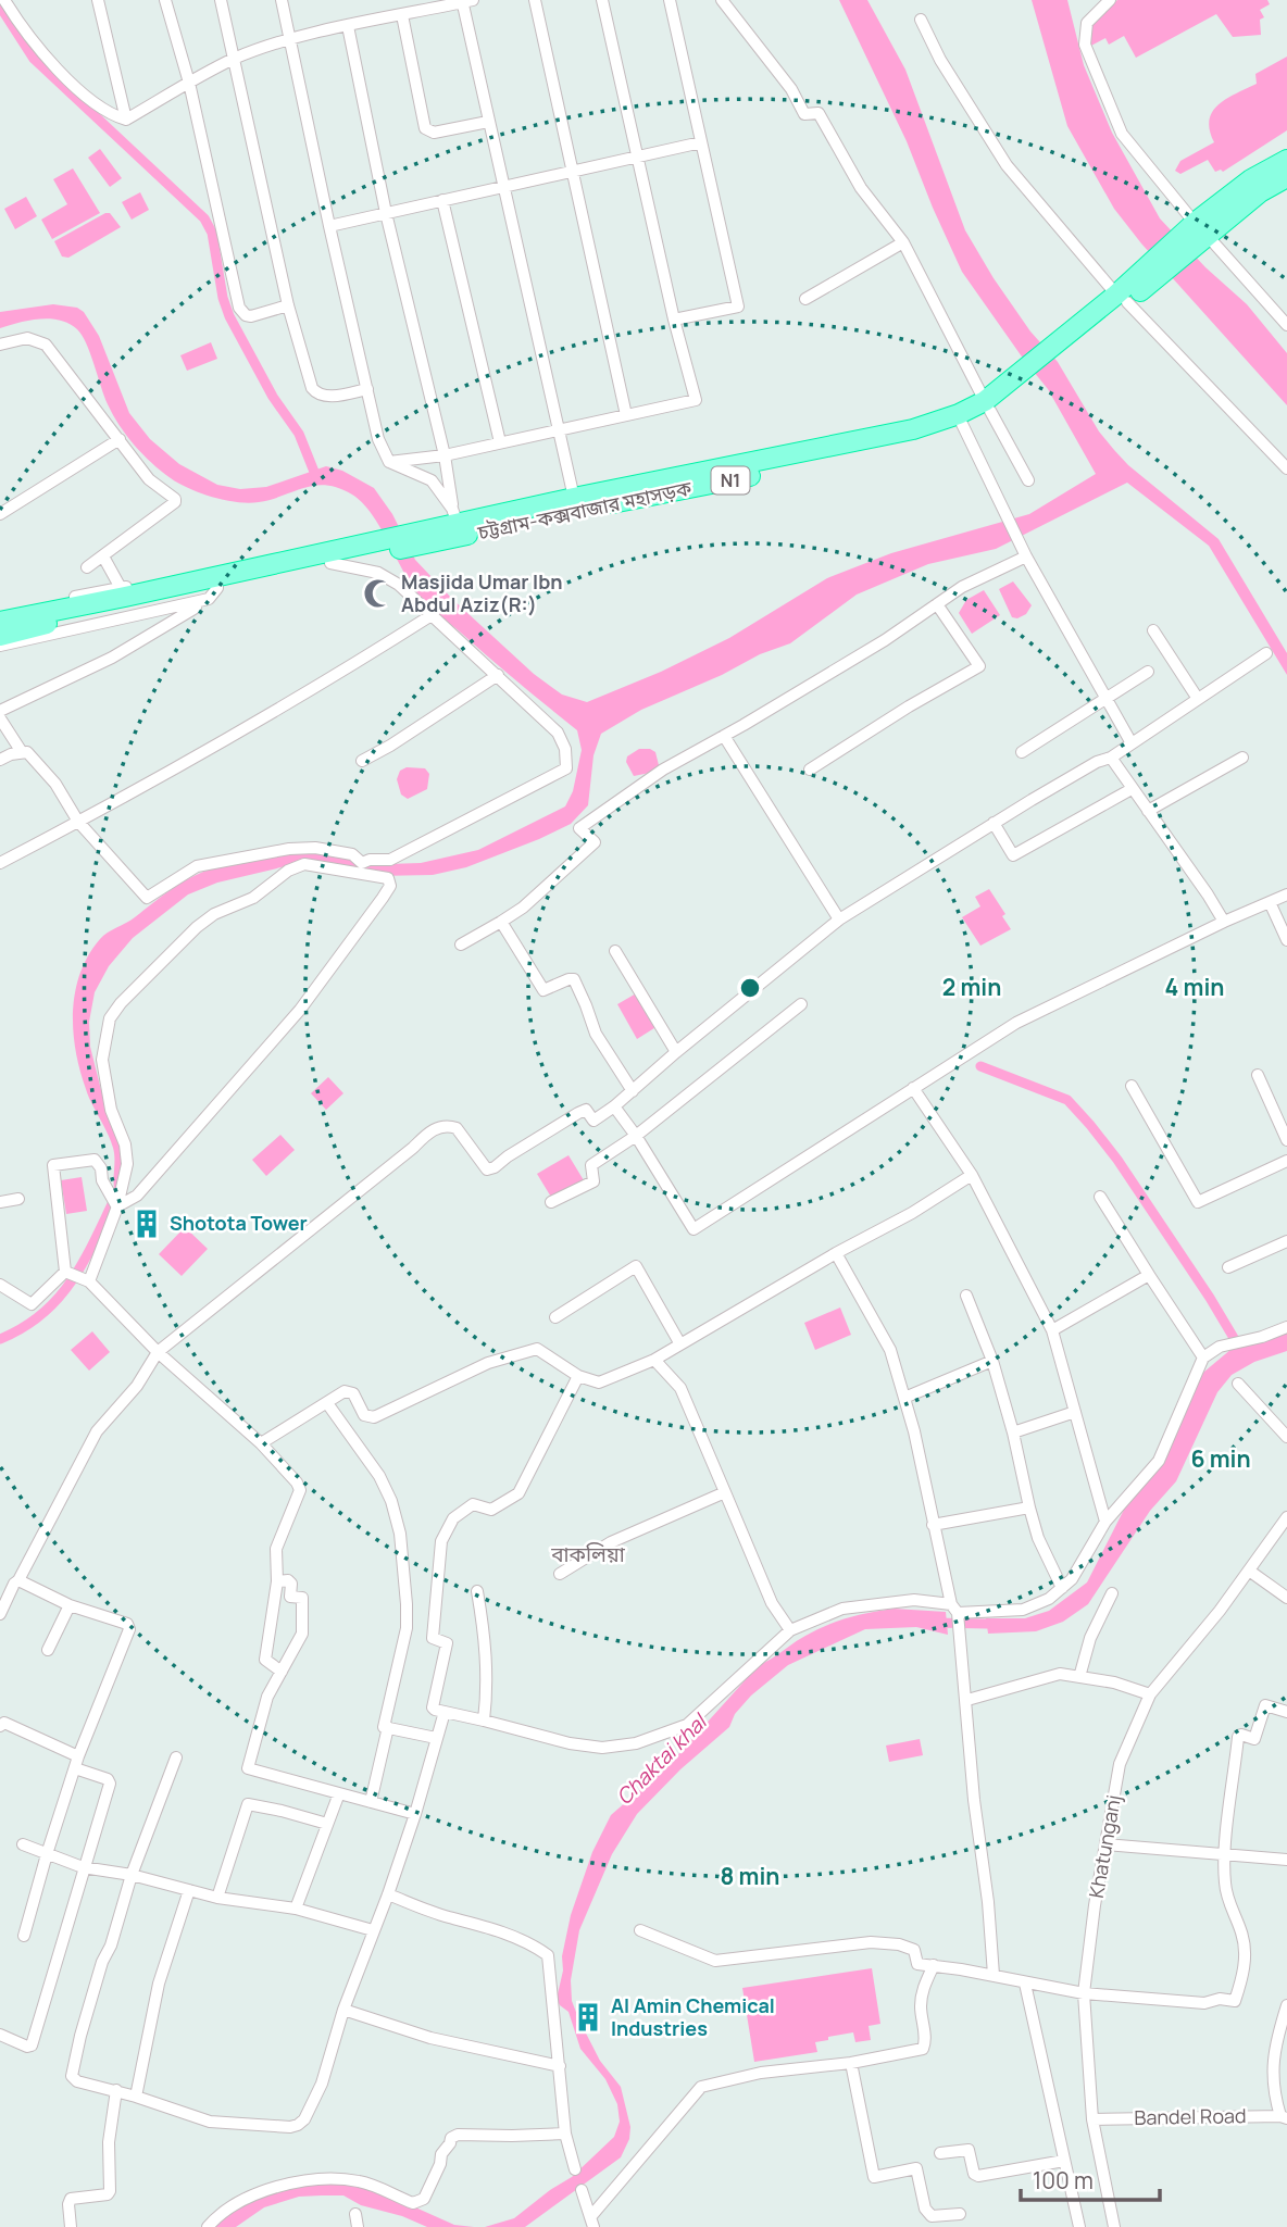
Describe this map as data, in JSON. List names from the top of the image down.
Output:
{
  "streets": {
    "highway": ["N1", "চট্টগ্রাম-কক্সবাজার মহাসড়ক"],
    "street": ["Khatunganj", "Bandel Road"]
  },
  "crossings": [
    ["N1", "চট্টগ্রাম-কক্সবাজার মহাসড়ক"],
    ["Khatunganj", "Bandel Road"]
  ],
  "districts": ["বাকলিয়া"],
  "water": ["Chaktai khal"],
  "places": {
    "mosque": ["Masjida Umar Ibn Abdul Aziz(R:)"],
    "building": ["Shotota Tower", "Al Amin Chemical Industries"]
  },
  "scale_bar": "100 m",
  "rings": [
    "2 min",
    "4 min",
    "6 min",
    "8 min"
  ]
}
